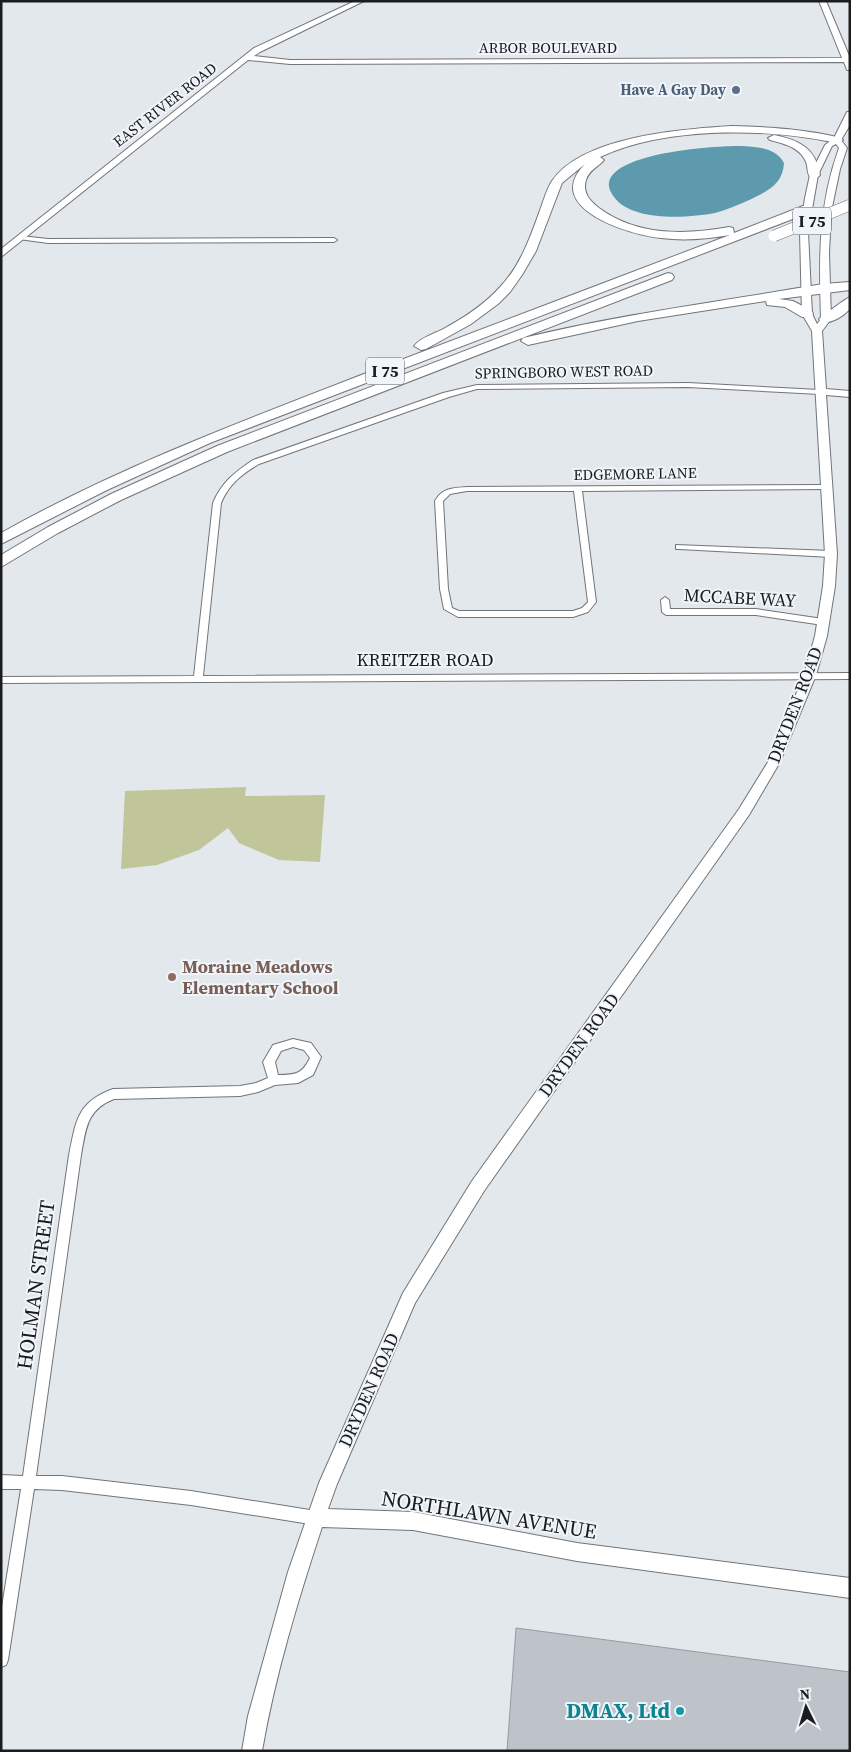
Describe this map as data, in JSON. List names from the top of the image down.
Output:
{
  "streets": {
    "highway": ["I 75"],
    "main road": [
      "ARBOR BOULEVARD",
      "EAST RIVER ROAD",
      "DRYDEN ROAD",
      "NORTHLAWN AVENUE"
    ],
    "street": [
      "SPRINGBORO WEST ROAD",
      "EDGEMORE LANE",
      "MCCABE WAY",
      "KREITZER ROAD",
      "HOLMAN STREET"
    ]
  },
  "crossings": [
    ["ARBOR BOULEVARD", "EAST RIVER ROAD"],
    ["SPRINGBORO WEST ROAD", "KREITZER ROAD"],
    ["SPRINGBORO WEST ROAD", "DRYDEN ROAD"],
    ["EDGEMORE LANE", "DRYDEN ROAD"],
    ["MCCABE WAY", "DRYDEN ROAD"],
    ["KREITZER ROAD", "DRYDEN ROAD"],
    ["DRYDEN ROAD", "NORTHLAWN AVENUE"],
    ["HOLMAN STREET", "NORTHLAWN AVENUE"]
  ],
  "places": ["Have A Gay Day", "Moraine Meadows Elementary School", "DMAX, Ltd"],
  "north": "top"
}
